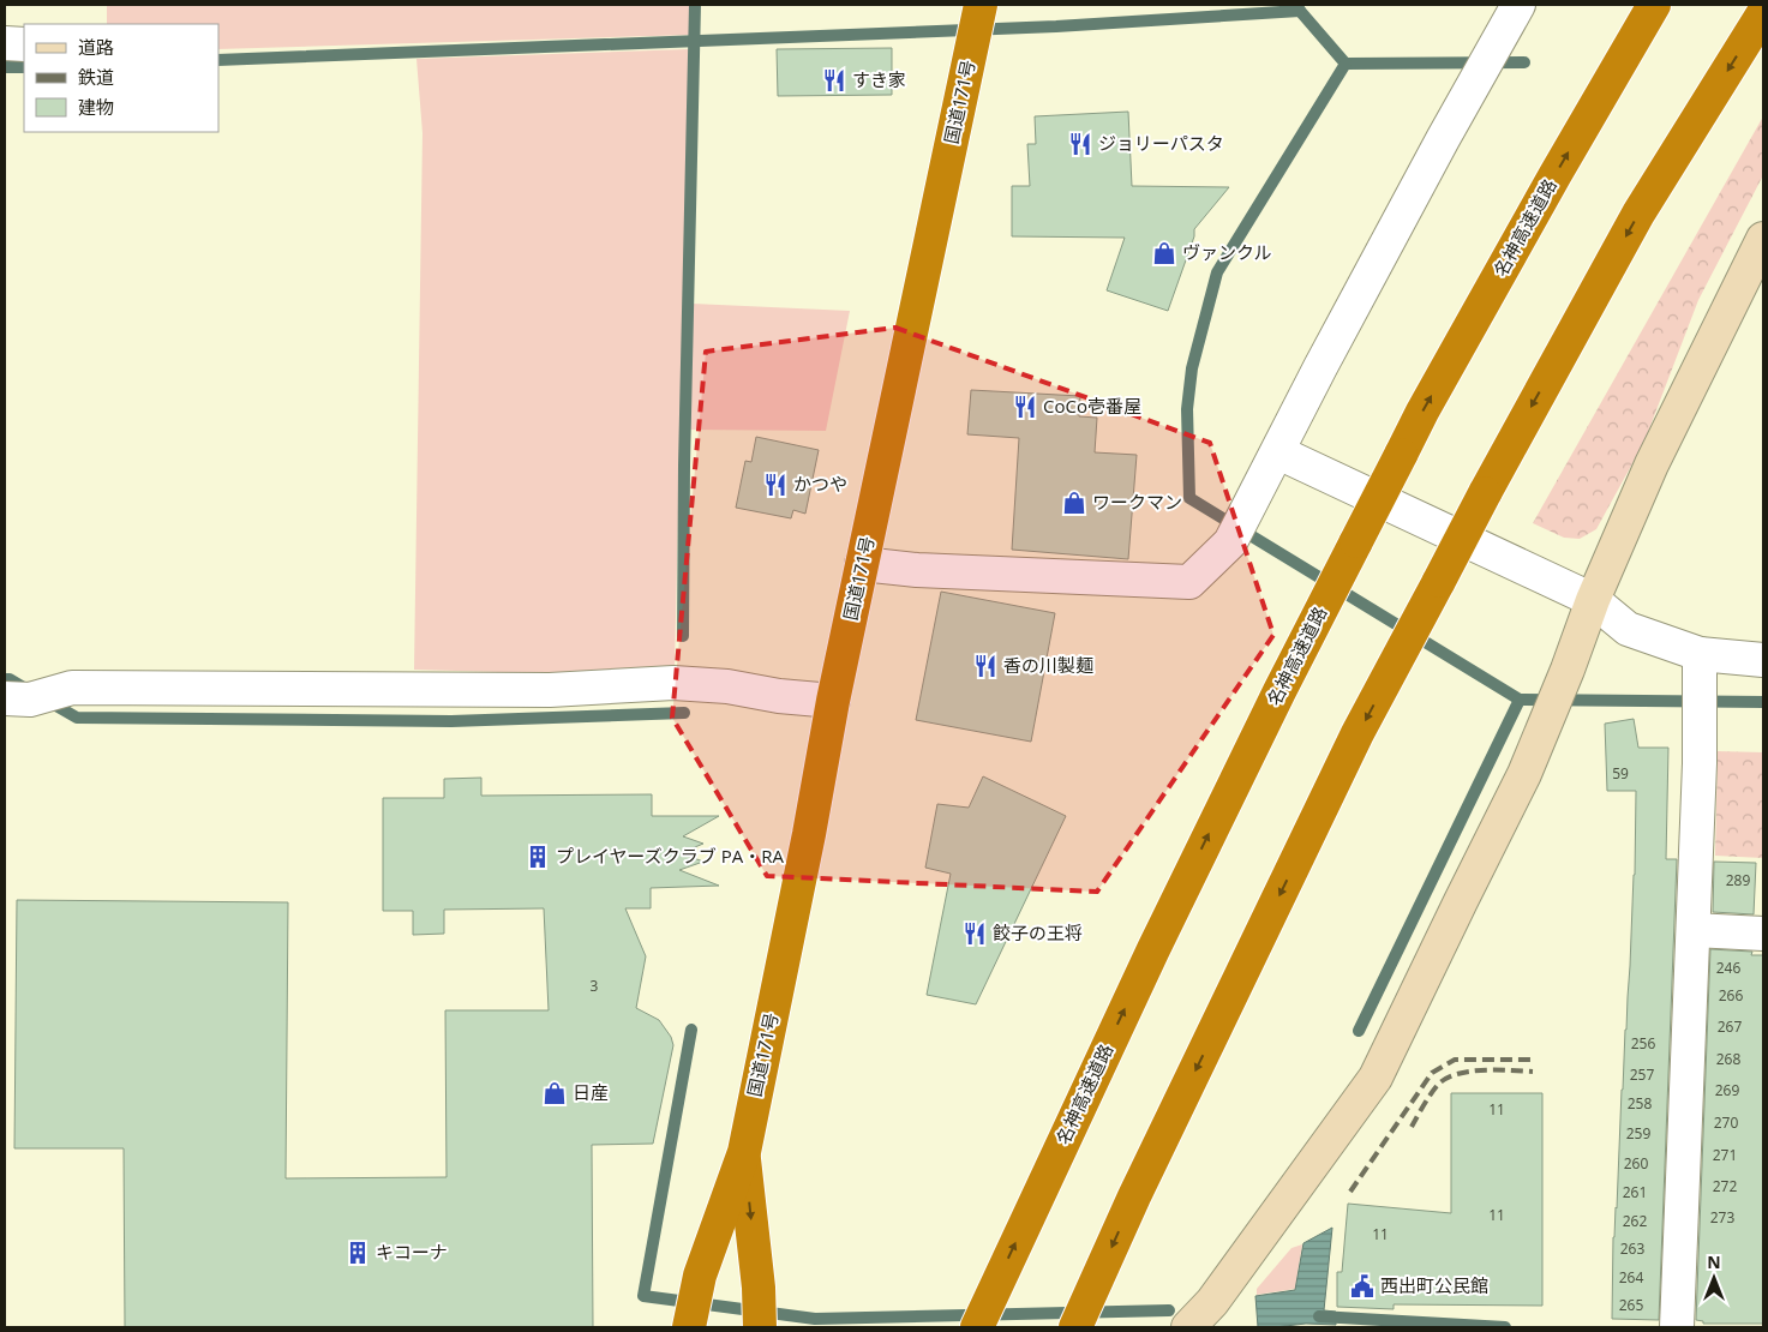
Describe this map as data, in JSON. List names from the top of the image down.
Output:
{
  "streets": {
    "highway": ["国道171号", "名神高速道路"]
  },
  "places": {
    "restaurant": [
      "すき家",
      "ジョリーパスタ",
      "CoCo壱番屋",
      "かつや",
      "香の川製麺",
      "餃子の王将"
    ],
    "shop": ["ヴァンクル", "ワークマン", "日産"],
    "building": ["プレイヤーズクラブ PA・RA", "キコーナ"],
    "public building": ["西出町公民館"]
  },
  "house_numbers": [
    "59",
    "289",
    "246",
    "3",
    "266",
    "267",
    "256",
    "268",
    "257",
    "269",
    "258",
    "11",
    "270",
    "259",
    "271",
    "260",
    "272",
    "261",
    "11",
    "273",
    "262",
    "11",
    "263",
    "264",
    "265"
  ],
  "legend": ["道路", "鉄道", "建物"],
  "north": "top"
}
